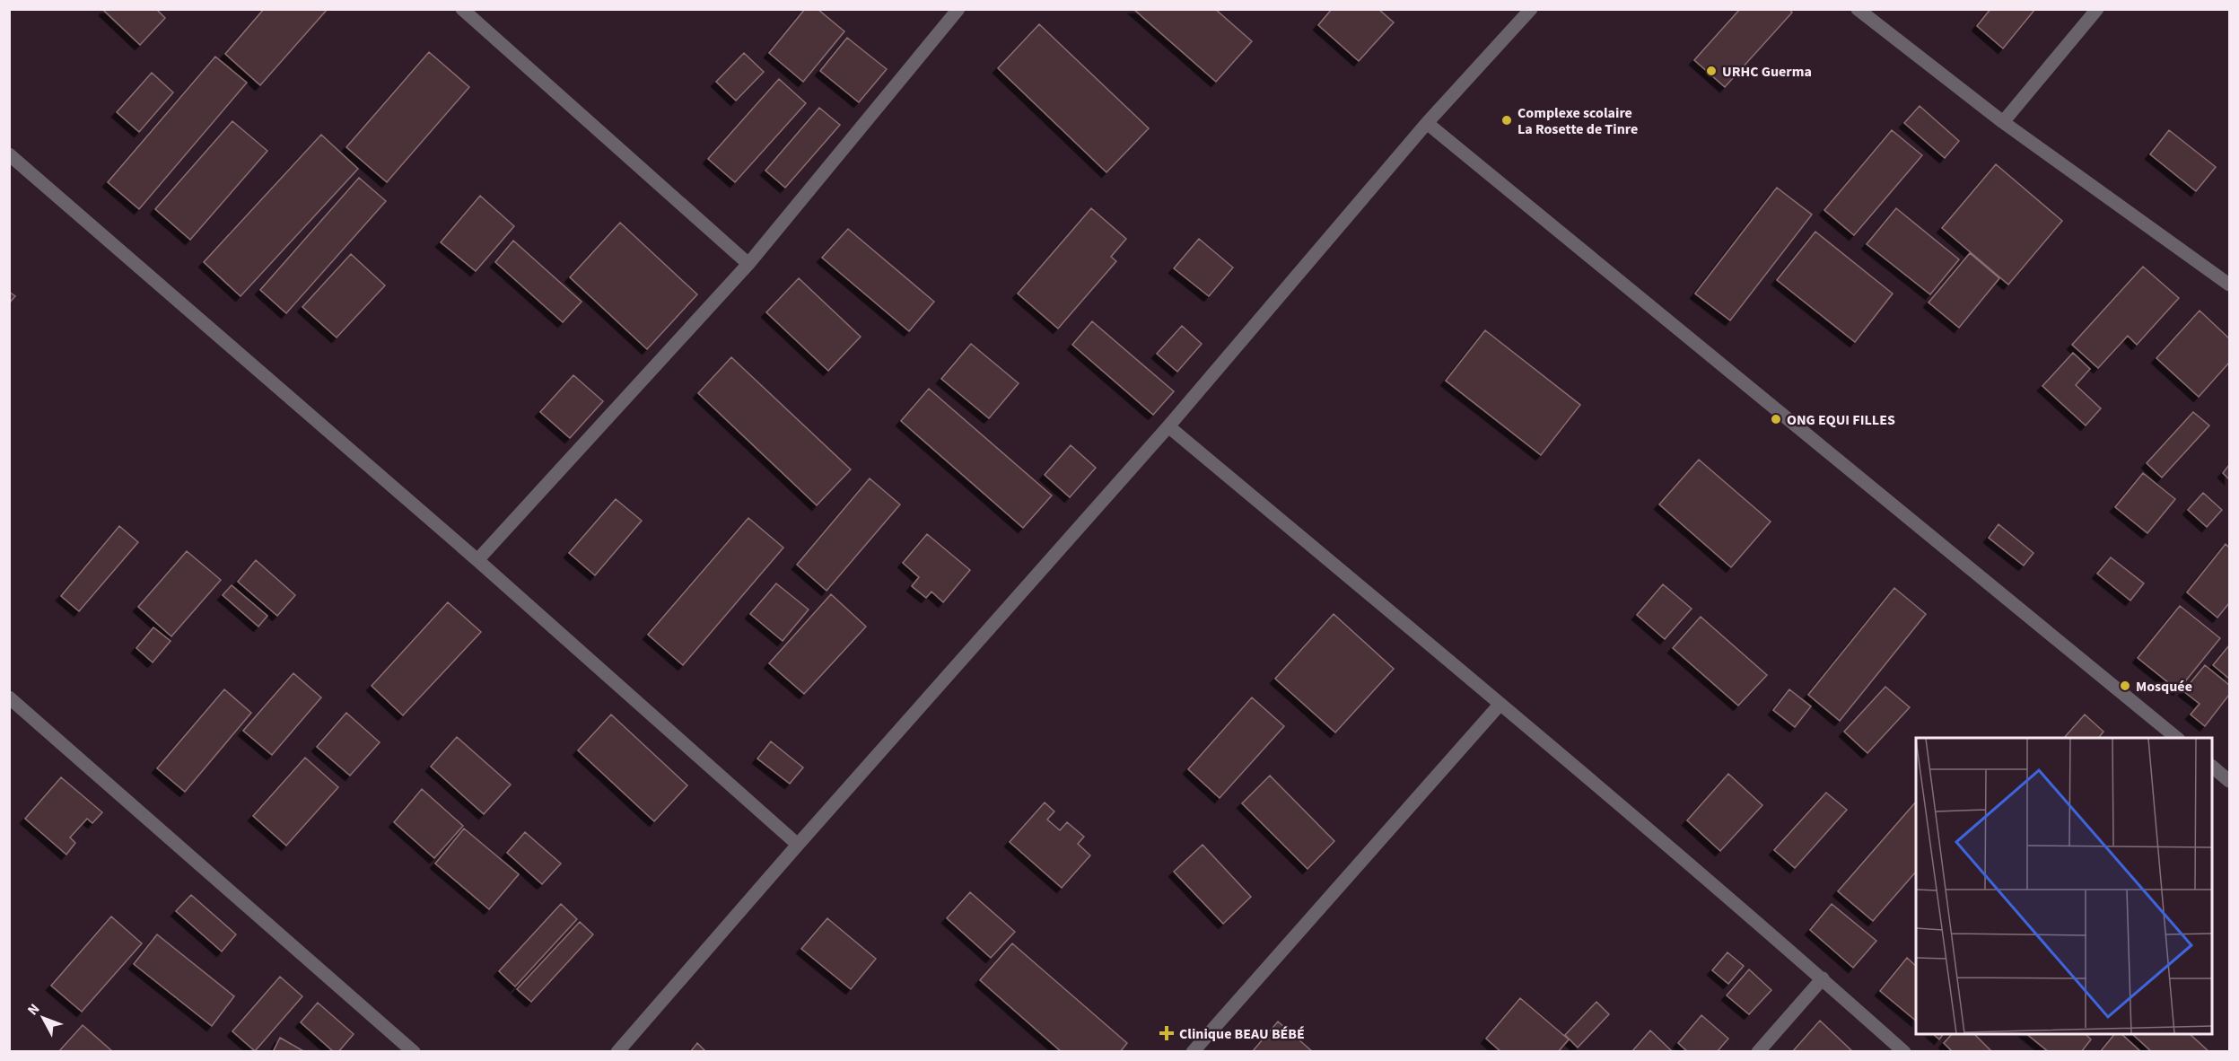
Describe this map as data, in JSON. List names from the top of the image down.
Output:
{
  "places": {
    "other": [
      "URHC Guerma",
      "Complexe scolaire La Rosette de Tinre",
      "ONG EQUI FILLES",
      "Mosquée"
    ],
    "health": ["Clinique BEAU BÉBÉ"]
  },
  "north": "top left"
}
